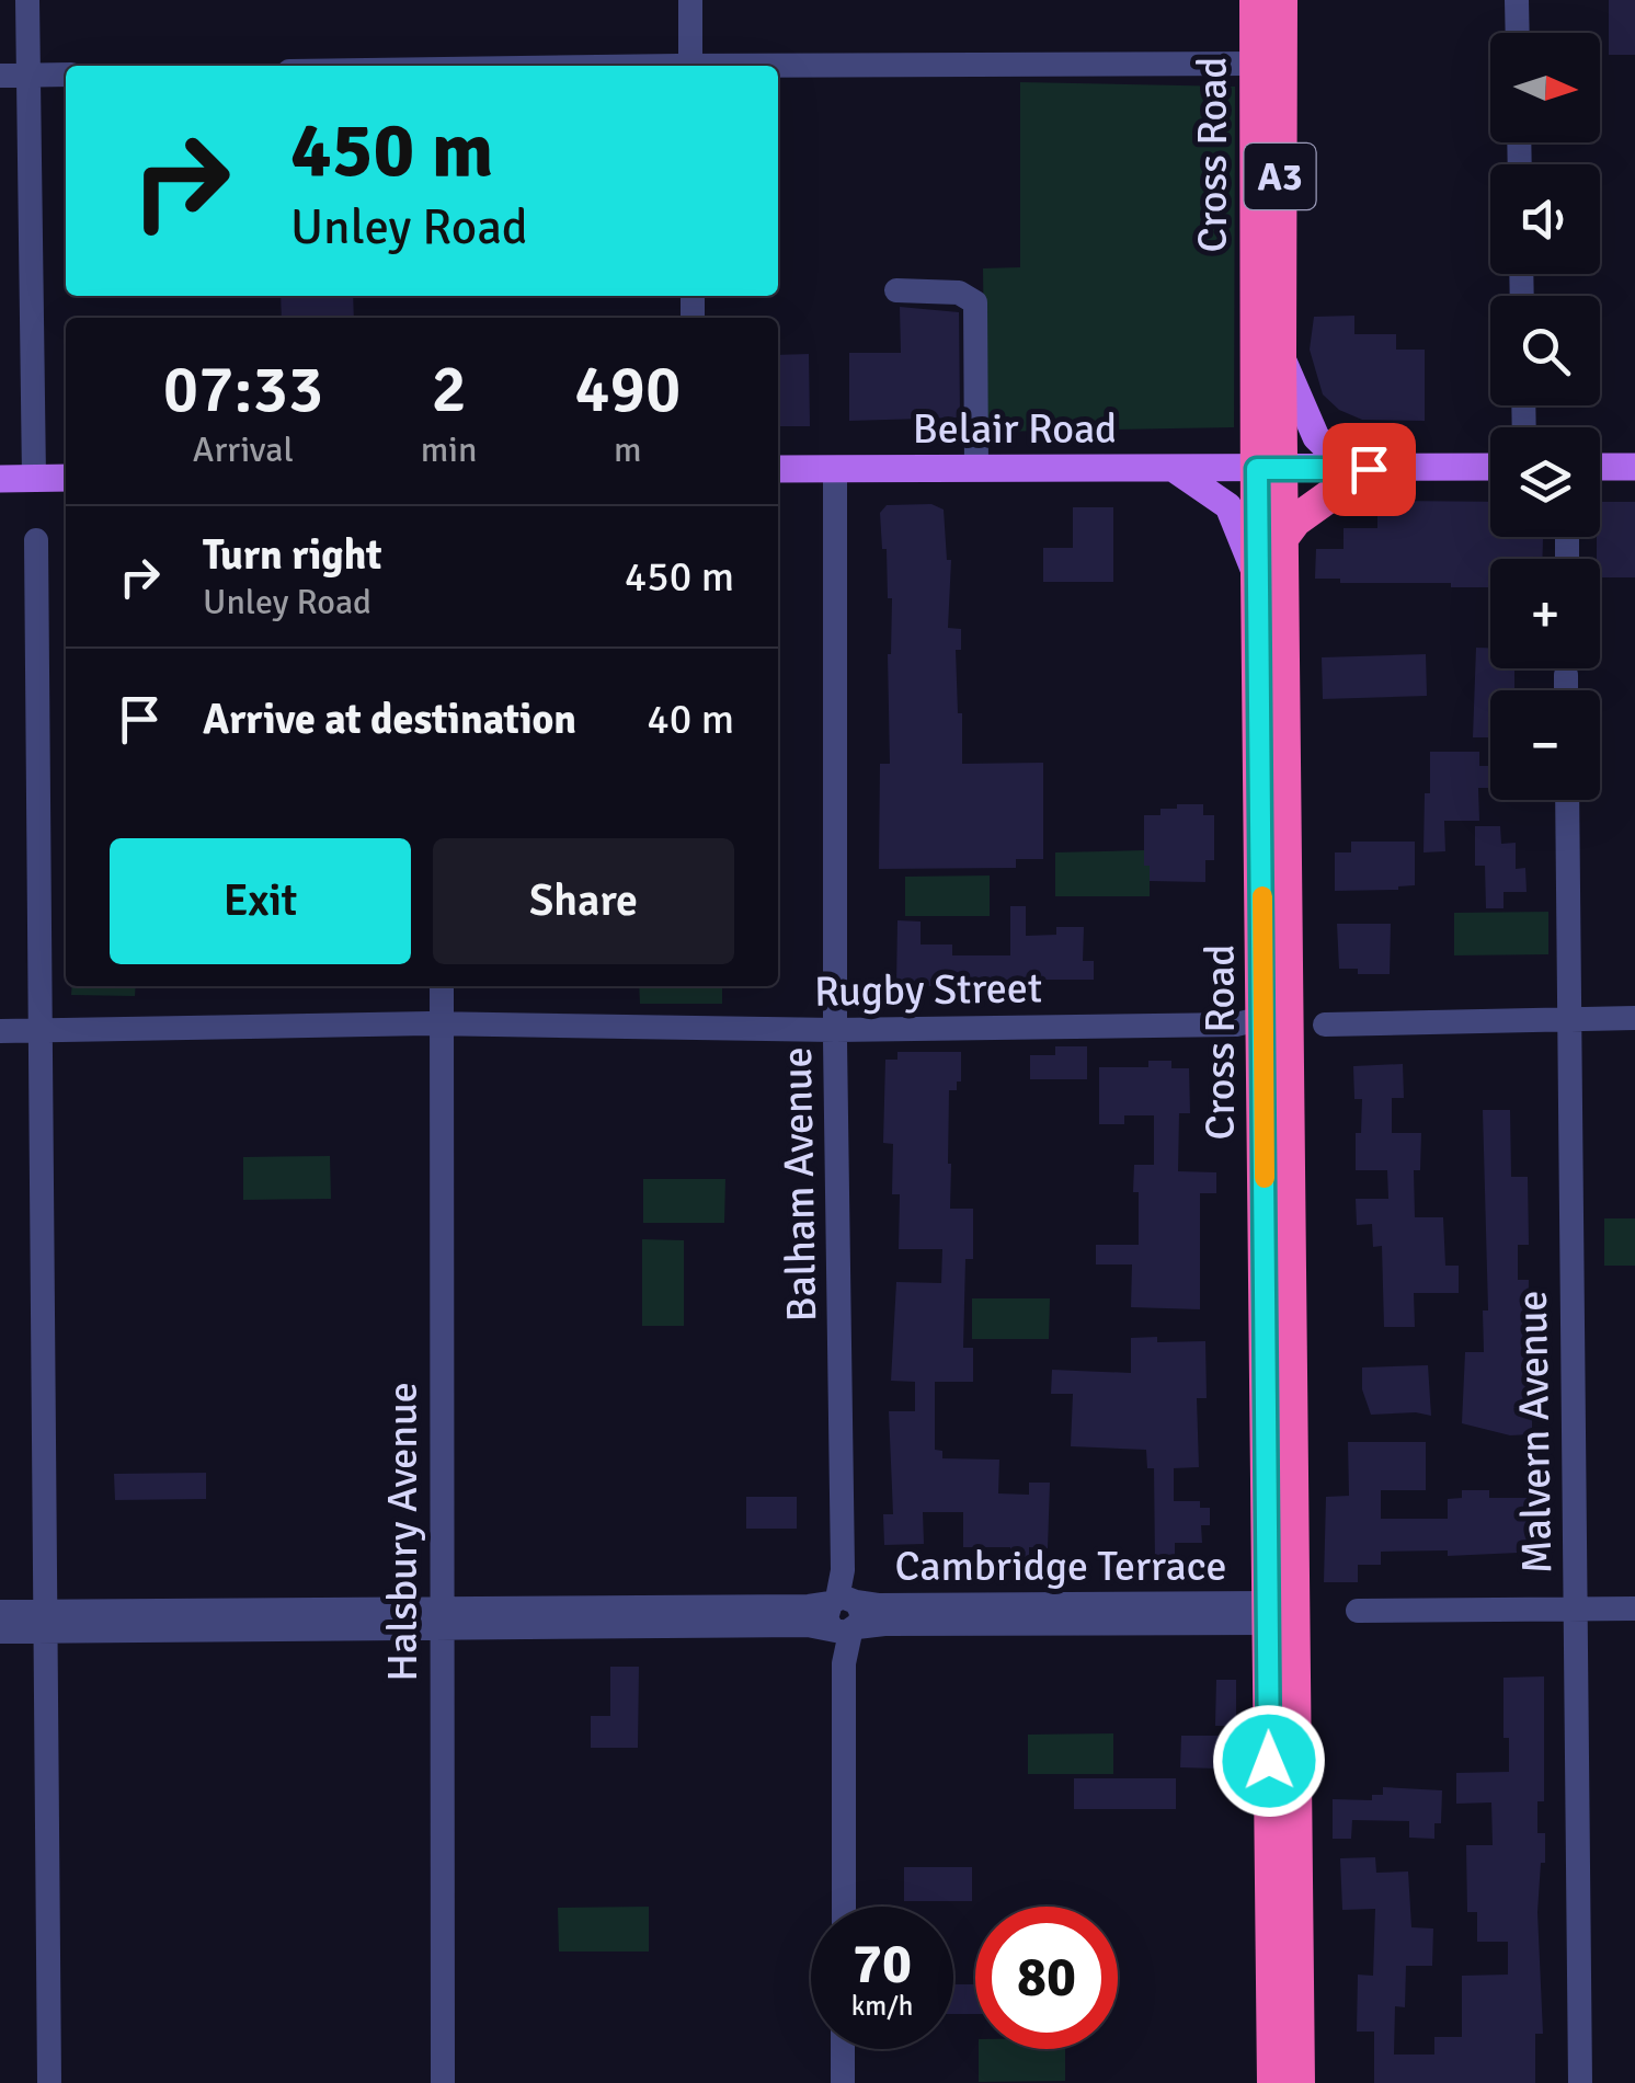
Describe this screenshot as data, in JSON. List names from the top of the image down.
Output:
{
  "streets": {
    "highway": ["Cross Road", "A3"],
    "main road": ["Belair Road"],
    "street": [
      "Rugby Street",
      "Balham Avenue",
      "Malvern Avenue",
      "Halsbury Avenue",
      "Cambridge Terrace"
    ]
  },
  "crossings": [
    ["Cross Road", "Belair Road"],
    ["Cross Road", "Rugby Street"],
    ["Cross Road", "Cambridge Terrace"],
    ["Belair Road", "Balham Avenue"],
    ["Rugby Street", "Balham Avenue"],
    ["Rugby Street", "Halsbury Avenue"],
    ["Balham Avenue", "Cambridge Terrace"],
    ["Halsbury Avenue", "Cambridge Terrace"]
  ],
  "north": "right",
  "page": {
    "map_buttons": ["+", "−"],
    "turn": ["450 m", "Unley Road"],
    "eta": [
      "07:33",
      "Arrival",
      "2",
      "min",
      "490",
      "m"
    ],
    "list": [
      {
        "name": "Turn right",
        "note": "Unley Road",
        "value": "450 m"
      },
      {
        "name": "Arrive at destination",
        "value": "40 m"
      }
    ],
    "buttons": ["Exit", "Share"],
    "speed": "70 km/h",
    "limit": "80"
  }
}
